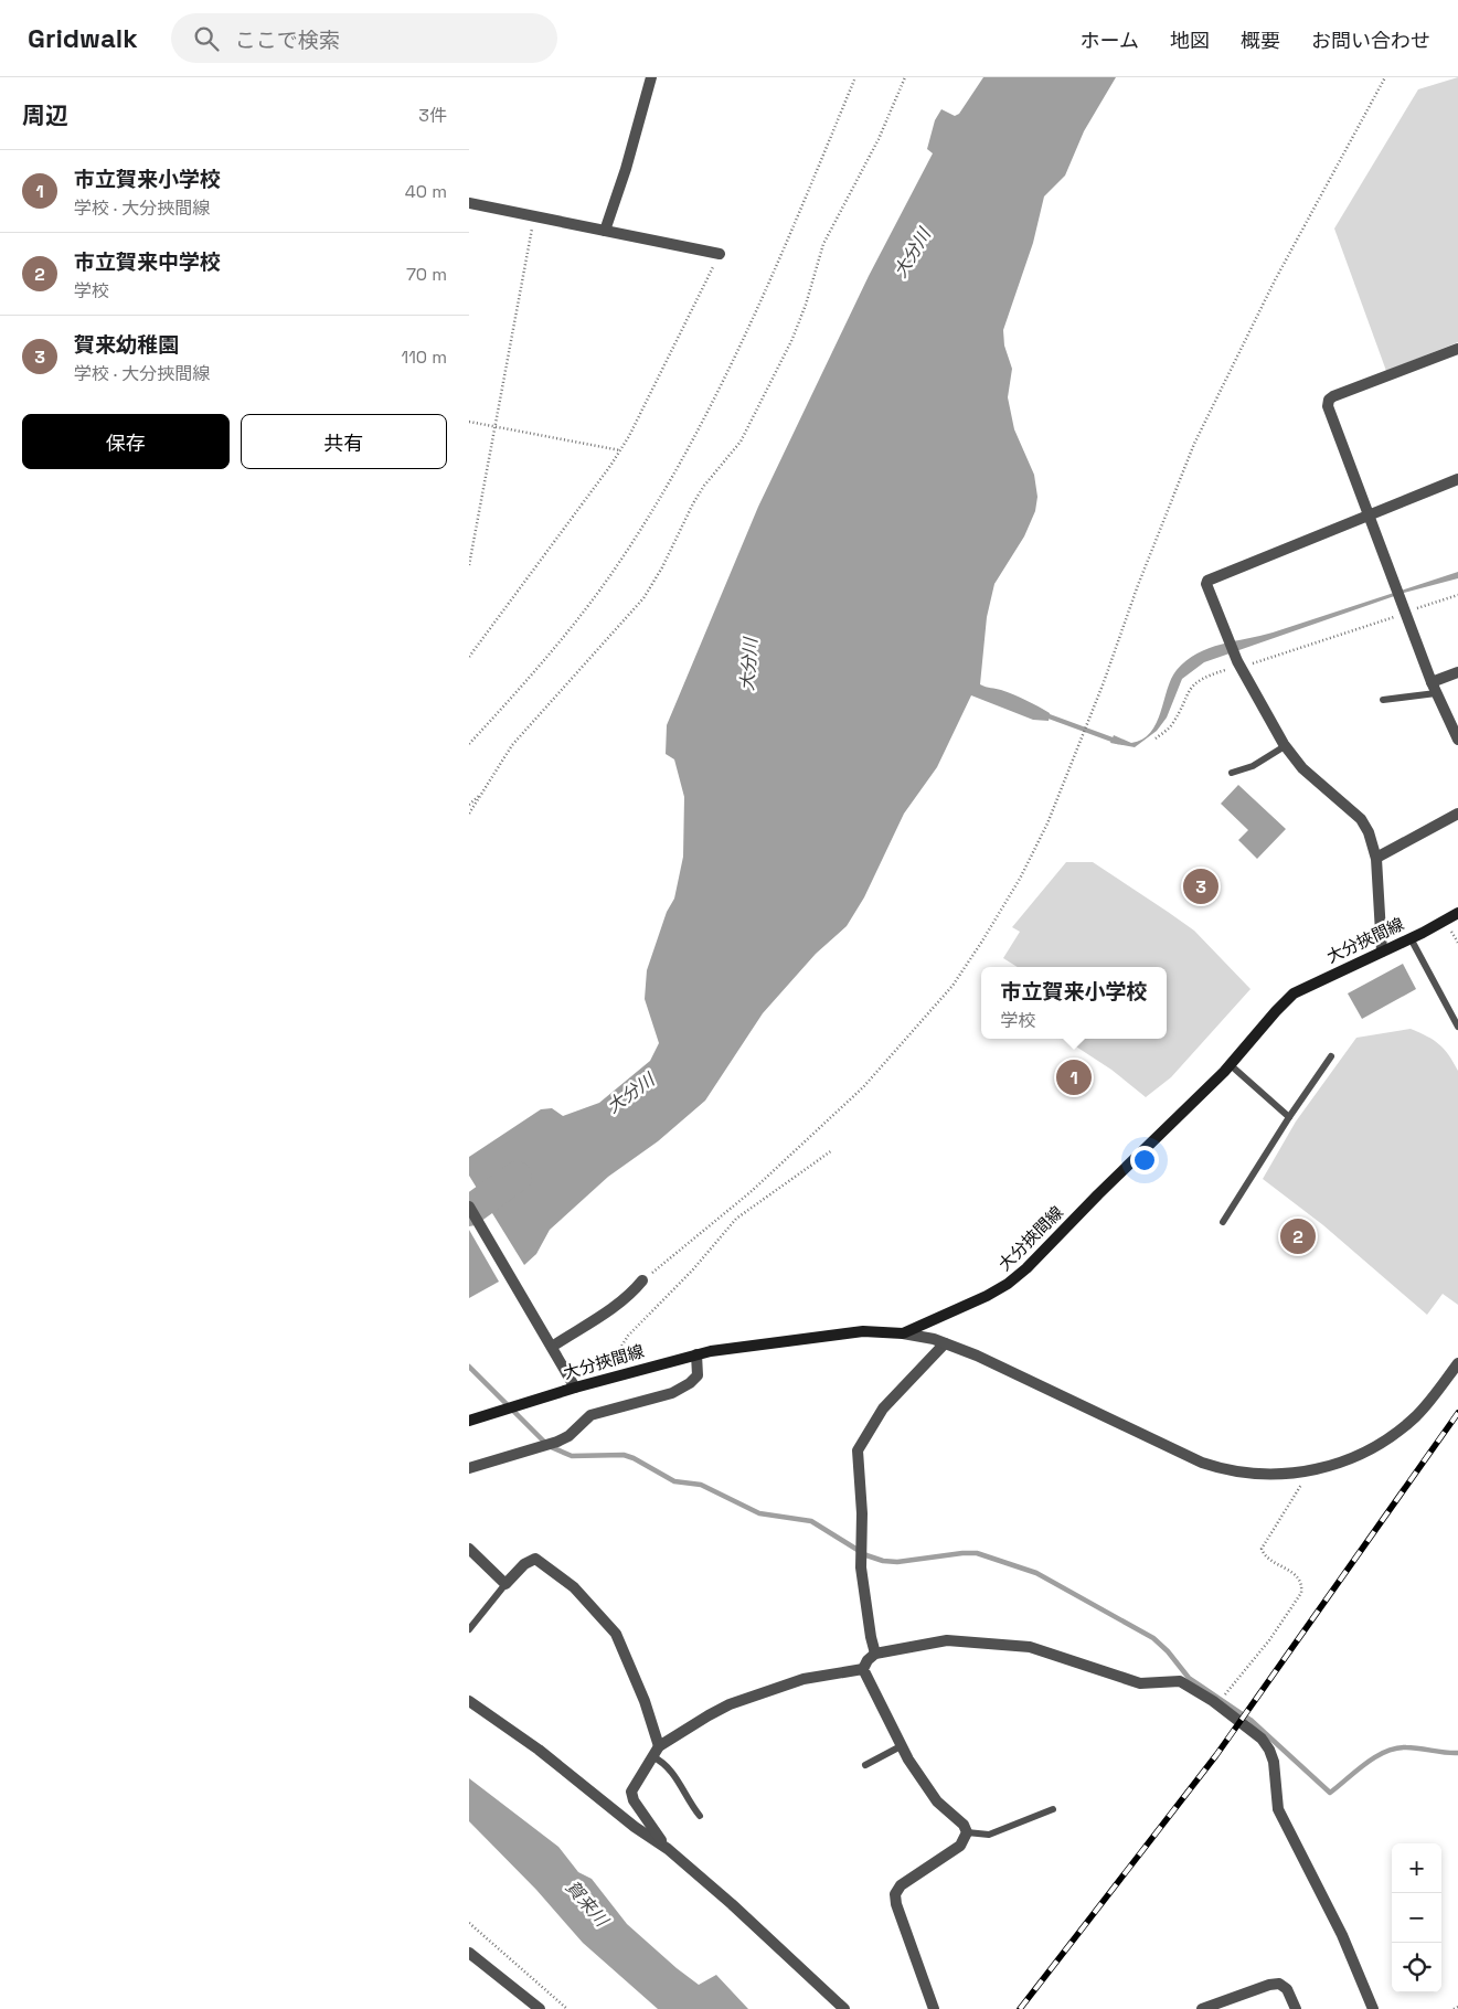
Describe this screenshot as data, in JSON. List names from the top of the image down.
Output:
{
  "streets": {
    "main road": ["大分挾間線"]
  },
  "water": ["大分川", "賀来川"],
  "page": {
    "header": "Gridwalk",
    "search": "ここで検索",
    "nav": [
      "ホーム",
      "地図",
      "概要",
      "お問い合わせ"
    ],
    "heading": ["周辺", "3件"],
    "list": [
      {
        "mark": "1",
        "name": "市立賀来小学校",
        "note": "学校 · 大分挾間線",
        "value": "40 m"
      },
      {
        "mark": "2",
        "name": "市立賀来中学校",
        "note": "学校",
        "value": "70 m"
      },
      {
        "mark": "3",
        "name": "賀来幼稚園",
        "note": "学校 · 大分挾間線",
        "value": "110 m"
      }
    ],
    "buttons": ["保存", "共有"],
    "pins": ["3", "1", "2"],
    "popup": ["市立賀来小学校", "学校"],
    "map_buttons": ["+", "−"]
  }
}
